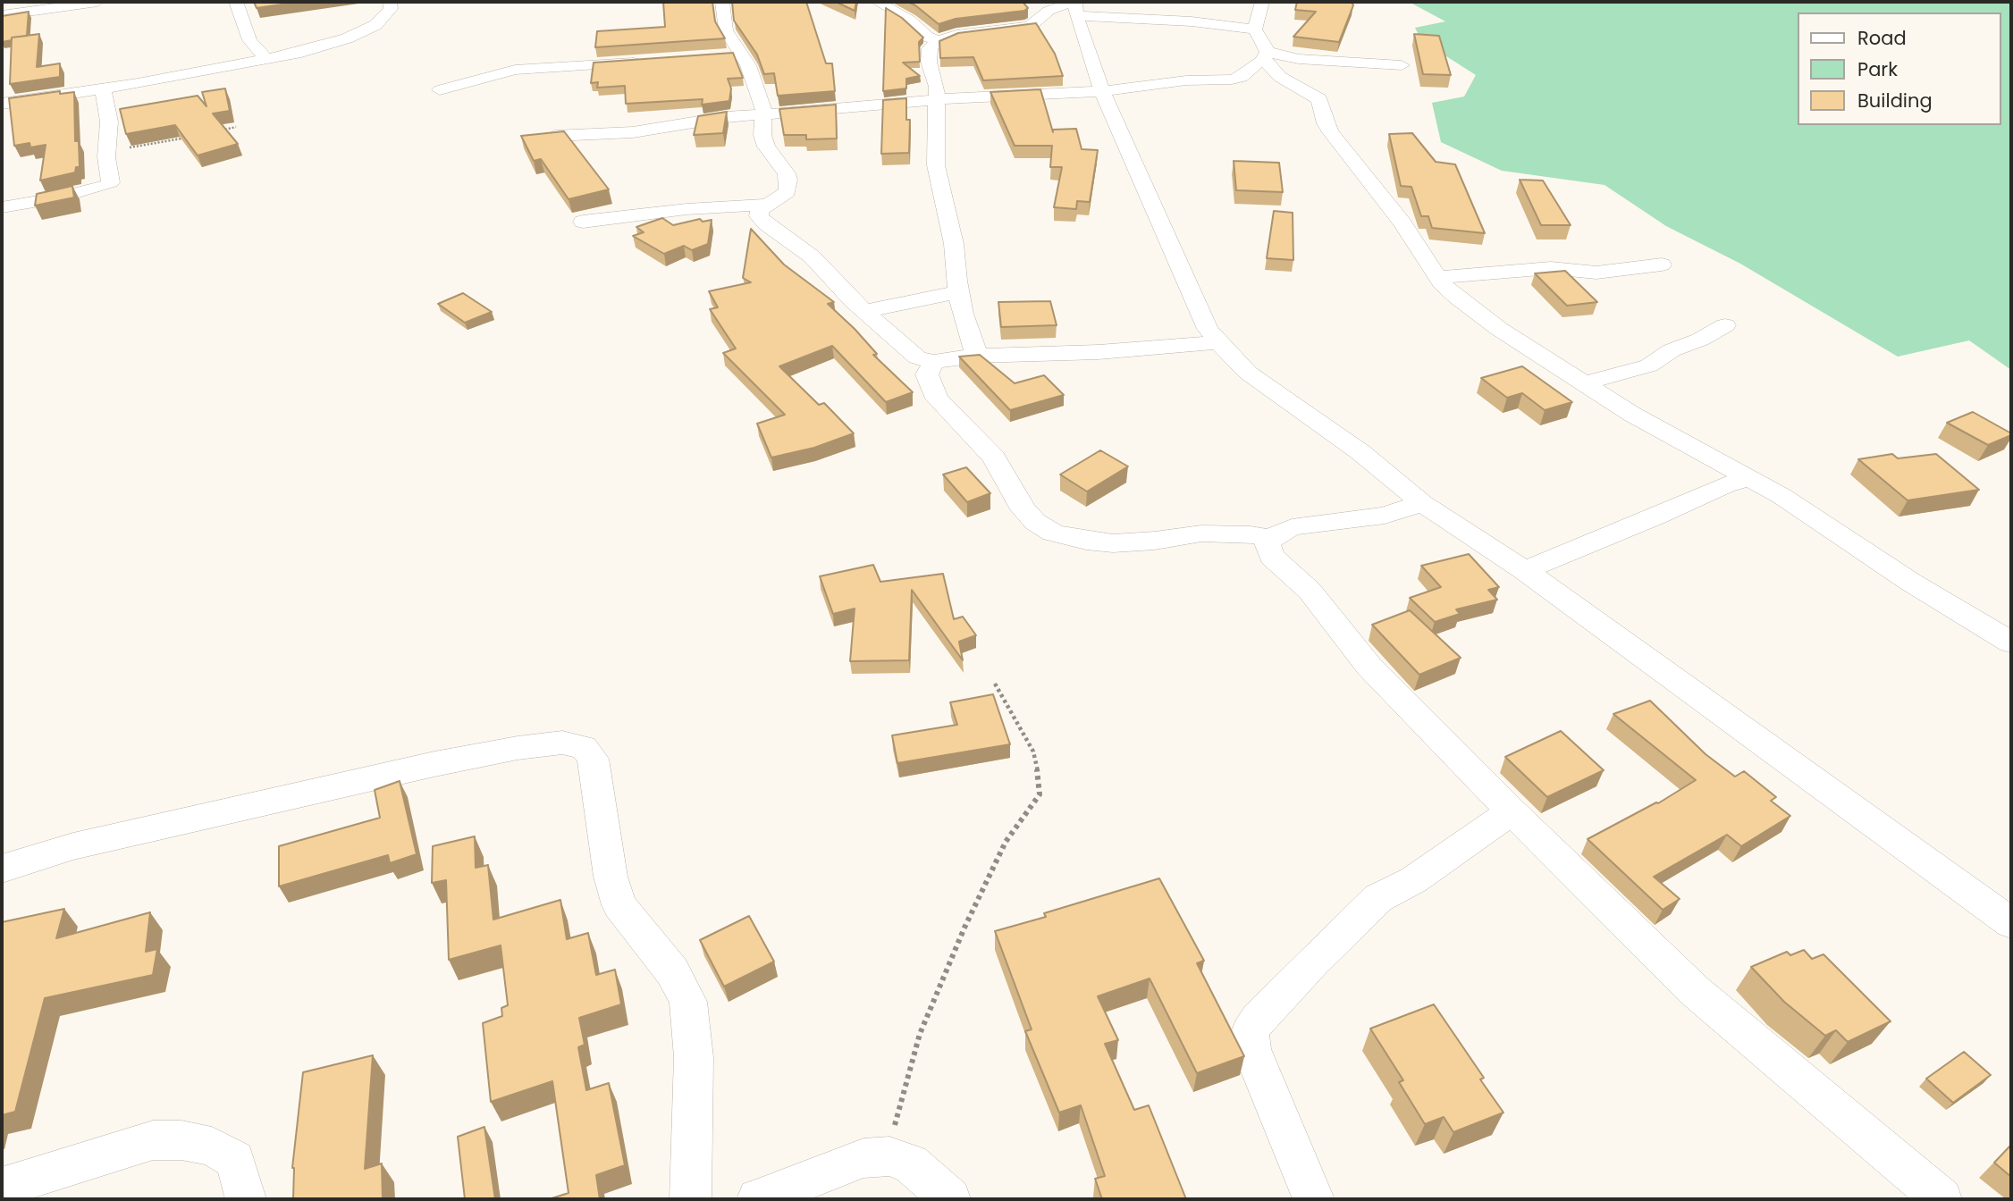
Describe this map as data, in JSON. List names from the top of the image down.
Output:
{
  "legend": ["Road", "Park", "Building"]
}
